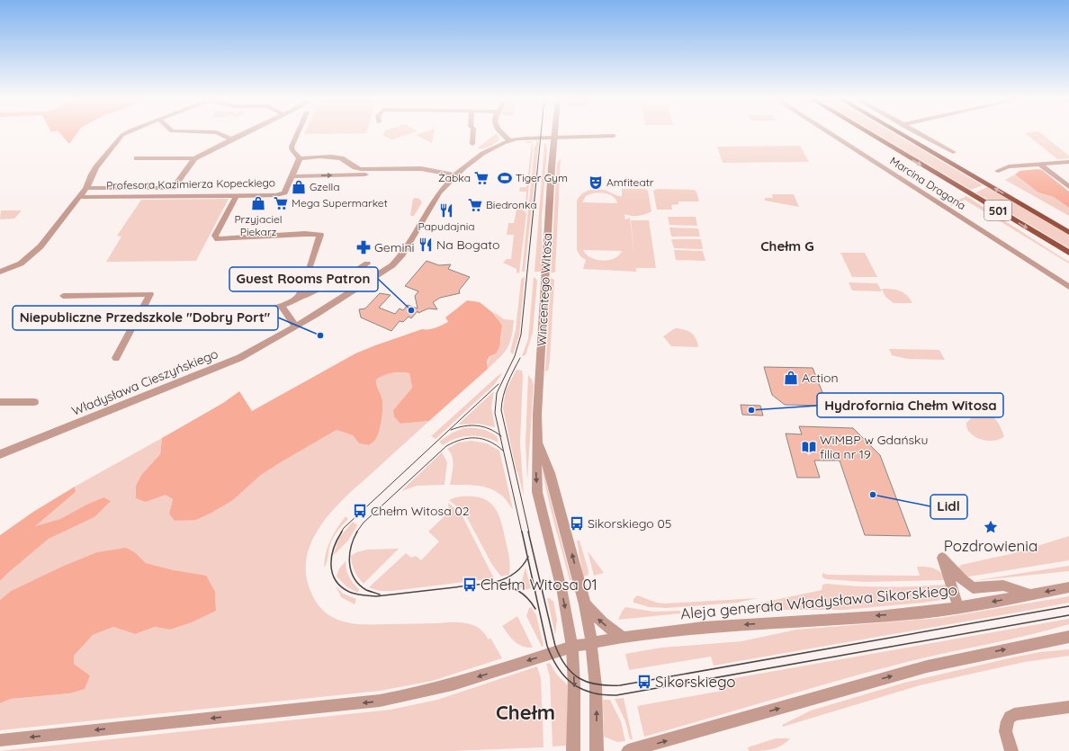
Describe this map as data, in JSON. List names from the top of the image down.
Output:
{
  "streets": {
    "main road": ["501"],
    "street": [
      "Marcina Dragana",
      "Profesora Kazimierza Kopeckiego",
      "Wincentego Witosa",
      "Władysława Cieszyńskiego",
      "Aleja generała Władysława Sikorskiego"
    ]
  },
  "crossings": [
    ["Profesora Kazimierza Kopeckiego", "Władysława Cieszyńskiego"],
    ["Wincentego Witosa", "Władysława Cieszyńskiego"],
    ["Wincentego Witosa", "Aleja generała Władysława Sikorskiego"]
  ],
  "one_way": ["Aleja generała Władysława Sikorskiego"],
  "districts": ["Chełm G", "Chełm"],
  "places": {
    "supermarket": ["Żabka", "Mega Supermarket", "Biedronka"],
    "sports": ["Tiger Gym"],
    "theatre": ["Amfiteatr"],
    "shop": ["Gzella", "Przyjaciel Piekarz", "Action"],
    "restaurant": ["Papudajnia", "Na Bogato"],
    "pharmacy": ["Gemini"],
    "other": [
      "Guest Rooms Patron",
      "Niepubliczne Przedszkole \"Dobry Port\"",
      "Hydrofornia Chełm Witosa",
      "Lidl"
    ],
    "library": ["WiMBP w Gdańsku filia nr 19"],
    "bus stop": [
      "Chełm Witosa 02",
      "Sikorskiego 05",
      "Chełm Witosa 01",
      "Sikorskiego"
    ],
    "place": ["Pozdrowienia"]
  }
}
